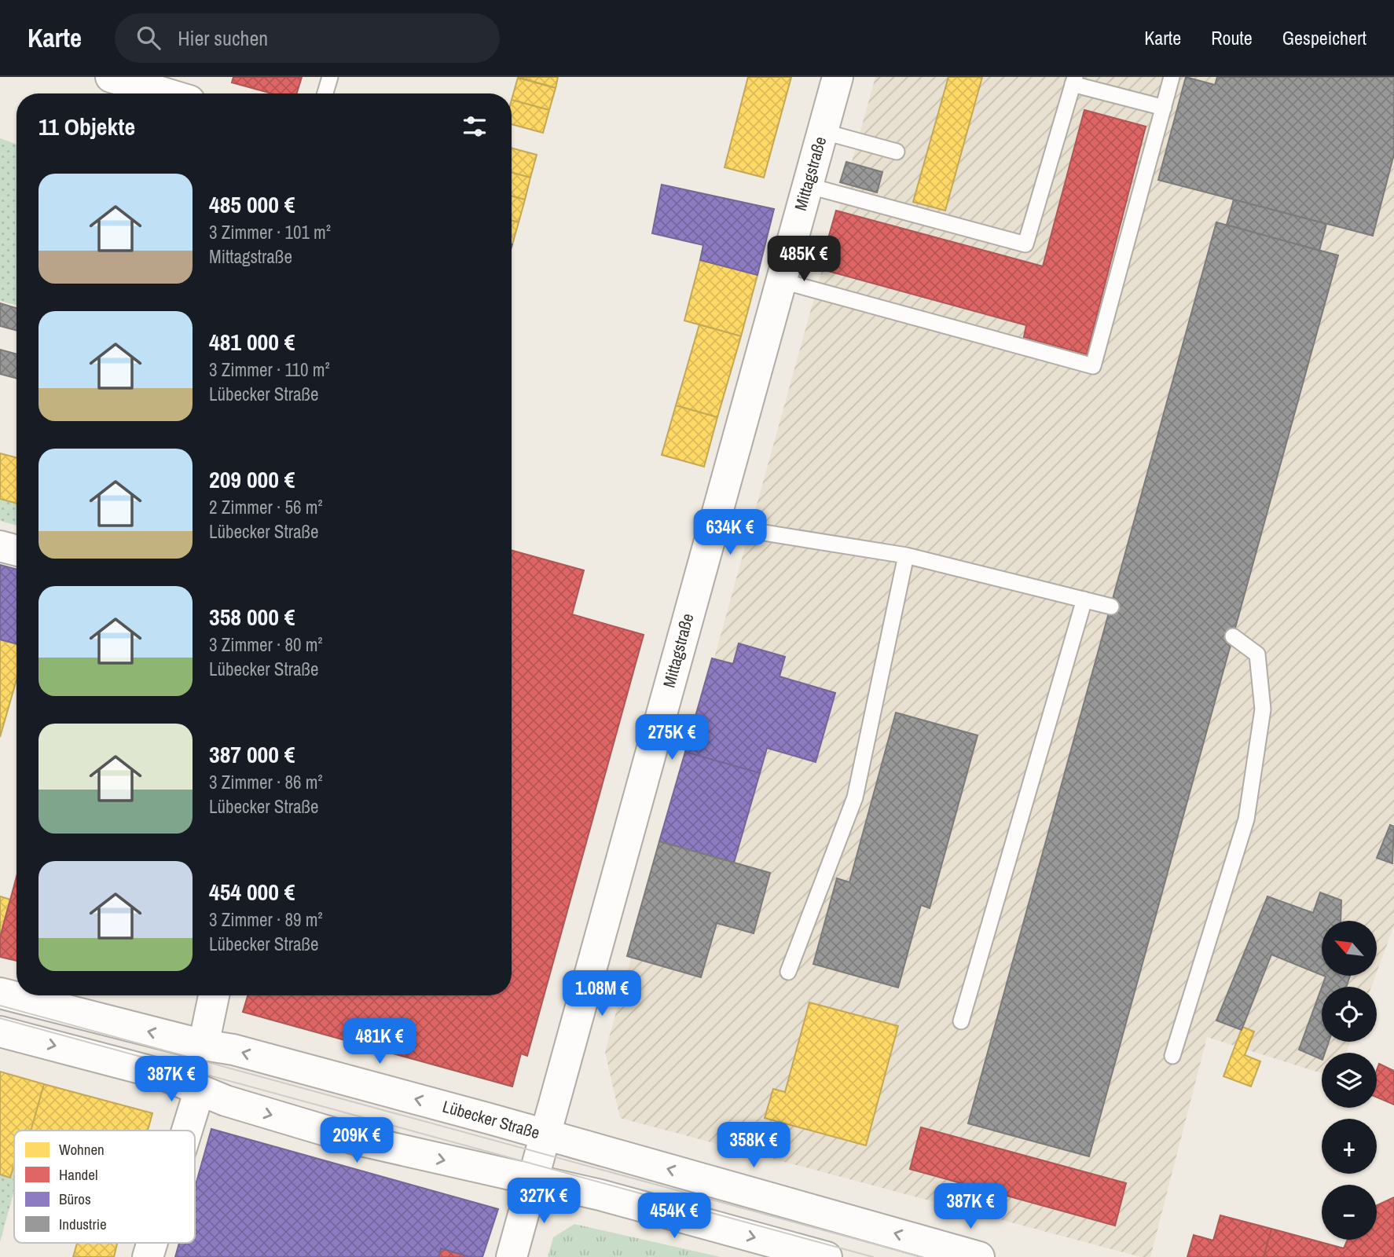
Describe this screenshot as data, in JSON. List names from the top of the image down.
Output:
{
  "streets": {
    "main road": ["Mittagstraße", "Lübecker Straße"]
  },
  "crossings": [
    ["Mittagstraße", "Lübecker Straße"]
  ],
  "legend": [
    "Wohnen",
    "Handel",
    "Büros",
    "Industrie"
  ],
  "north": "top left",
  "page": {
    "header": "Karte",
    "search": "Hier suchen",
    "nav": ["Karte", "Route", "Gespeichert"],
    "heading": "11 Objekte",
    "list": [
      {
        "name": "485 000 €",
        "note": "3 Zimmer · 101 m² · Mittagstraße"
      },
      {
        "name": "481 000 €",
        "note": "3 Zimmer · 110 m² · Lübecker Straße"
      },
      {
        "name": "209 000 €",
        "note": "2 Zimmer · 56 m² · Lübecker Straße"
      },
      {
        "name": "358 000 €",
        "note": "3 Zimmer · 80 m² · Lübecker Straße"
      },
      {
        "name": "387 000 €",
        "note": "3 Zimmer · 86 m² · Lübecker Straße"
      },
      {
        "name": "454 000 €",
        "note": "3 Zimmer · 89 m² · Lübecker Straße"
      }
    ],
    "price": [
      "485K €",
      "634K €",
      "275K €",
      "1.08M €",
      "481K €",
      "387K €",
      "209K €",
      "358K €",
      "327K €",
      "387K €",
      "454K €"
    ],
    "map_buttons": ["+", "−"]
  }
}
